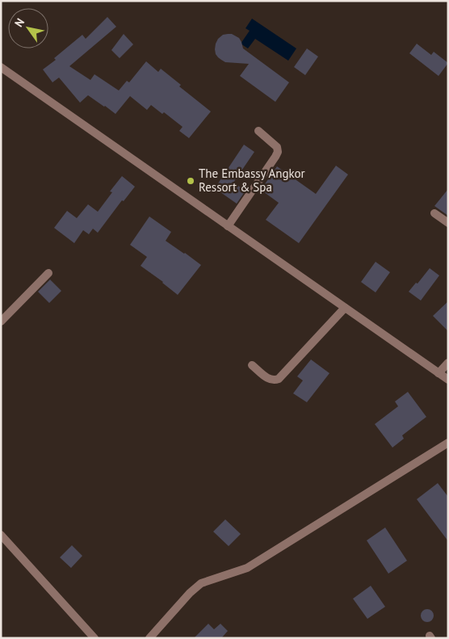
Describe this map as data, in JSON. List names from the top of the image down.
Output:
{
  "places": ["The Embassy Angkor Ressort & Spa"],
  "north": "top left"
}
